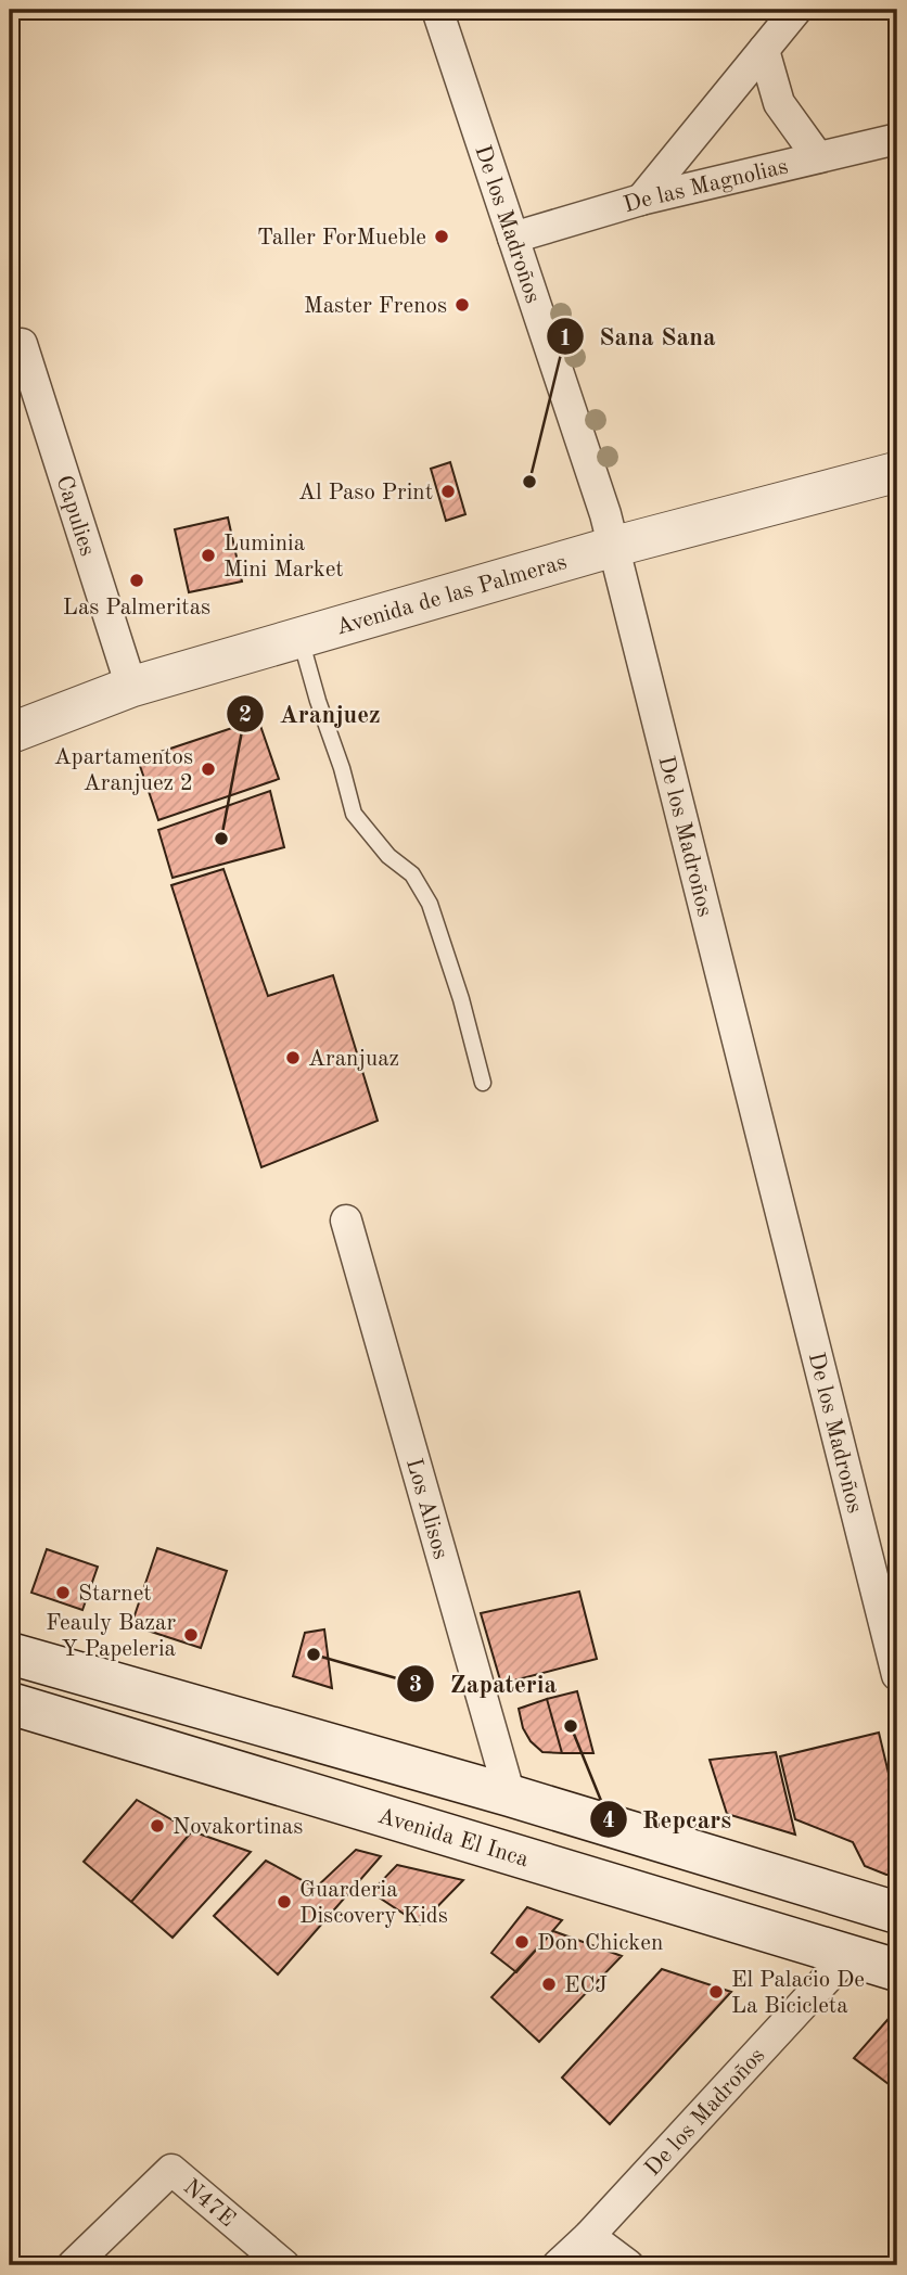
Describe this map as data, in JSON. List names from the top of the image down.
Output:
{
  "streets": {
    "main road": ["Avenida El Inca"],
    "street": [
      "De las Magnolias",
      "De los Madroños",
      "Capulies",
      "Avenida de las Palmeras",
      "Los Alisos",
      "N47E"
    ]
  },
  "crossings": [
    ["De las Magnolias", "De los Madroños"],
    ["De los Madroños", "Avenida de las Palmeras"],
    ["De los Madroños", "Avenida El Inca"],
    ["Capulies", "Avenida de las Palmeras"]
  ],
  "places": [
    "Taller ForMueble",
    "Master Frenos",
    "Sana Sana",
    "Al Paso Print",
    "Luminia Mini Market",
    "Las Palmeritas",
    "Apartamentos Aranjuez 2",
    "Aranjuez",
    "Aranjuaz",
    "Starnet",
    "Feauly Bazar Y Papeleria",
    "Zapateria",
    "Repcars",
    "Novakortinas",
    "Guarderia Discovery Kids",
    "Don Chicken",
    "ECJ",
    "El Palacio De La Bicicleta"
  ]
}
